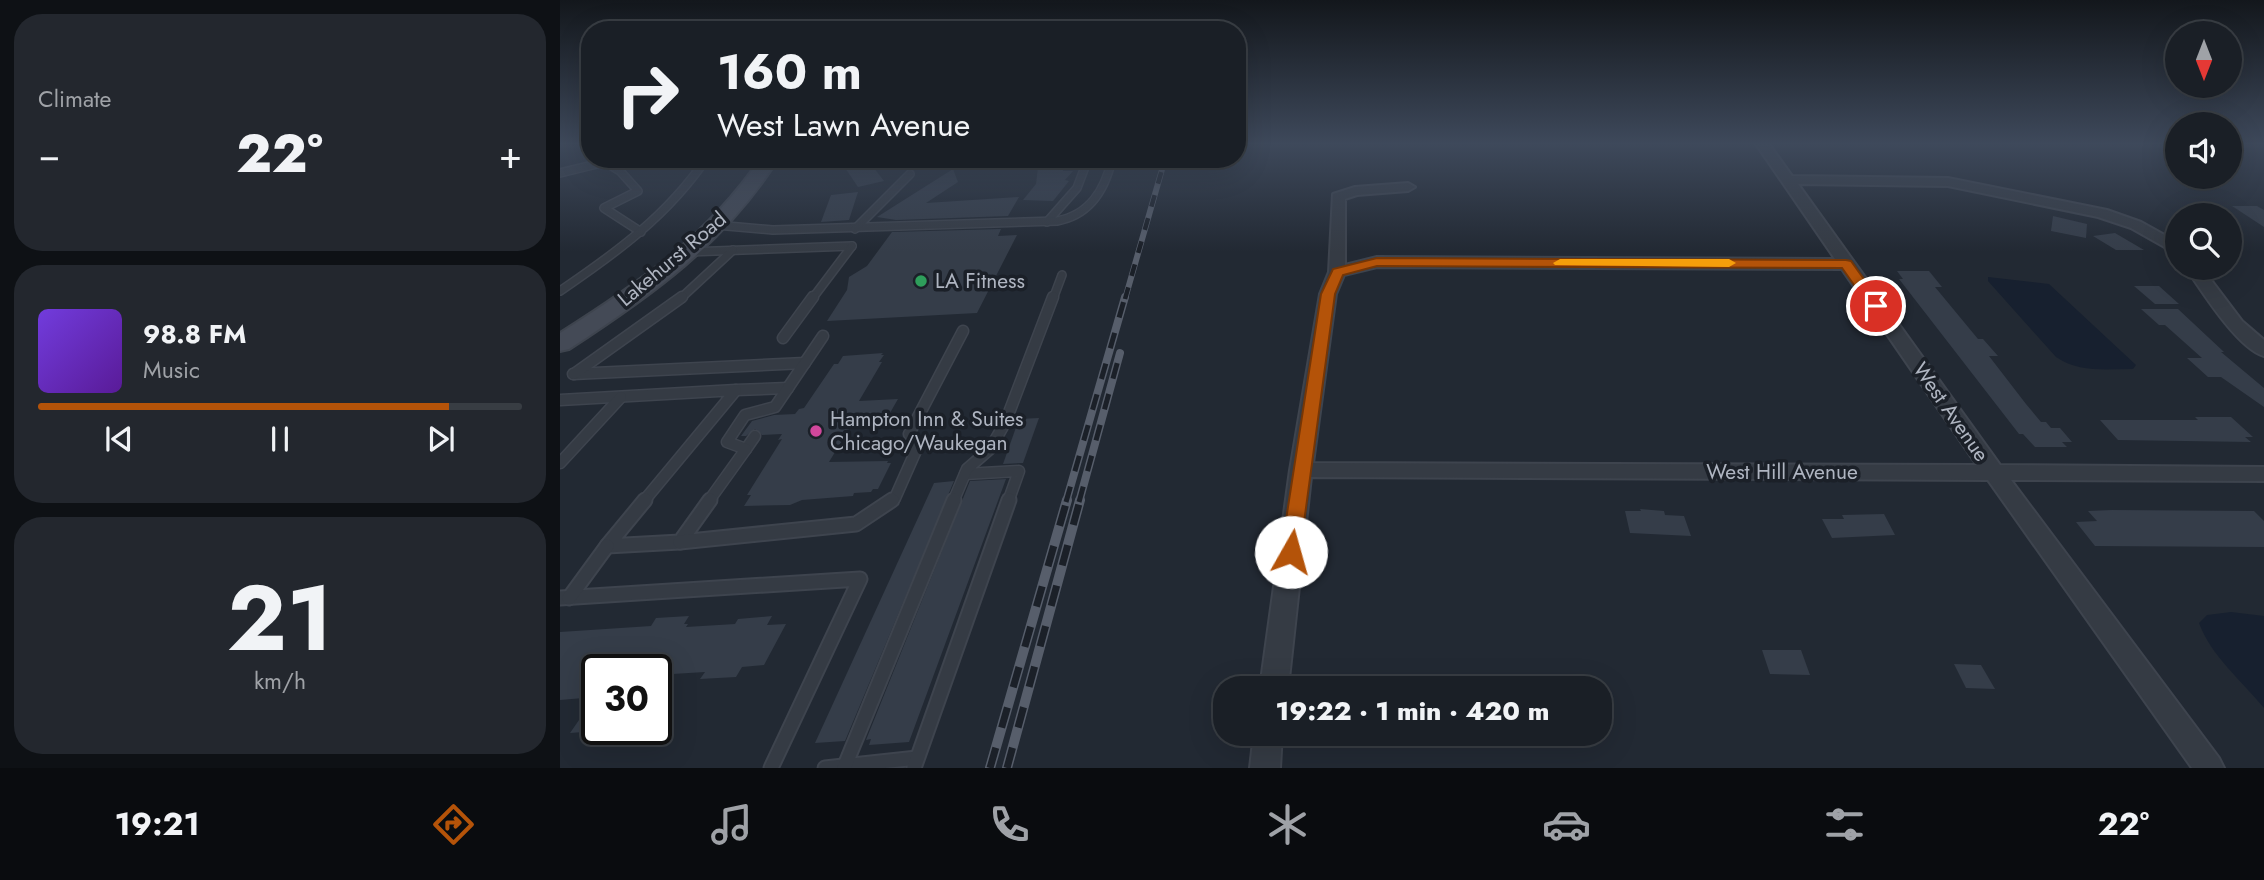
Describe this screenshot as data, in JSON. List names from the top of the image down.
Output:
{
  "streets": {
    "street": ["Lakehurst Road", "West Avenue", "West Hill Avenue"]
  },
  "crossings": [
    ["West Avenue", "West Hill Avenue"]
  ],
  "places": ["LA Fitness", "Hampton Inn & Suites Chicago/Waukegan"],
  "north": "bottom",
  "page": {
    "tile": [
      "Climate",
      ["21", "km/h"]
    ],
    "turn": ["160 m", "West Lawn Avenue"],
    "heat": ["−", "22°", "+"],
    "song": ["98.8 FM", "Music"],
    "limit": "30",
    "trip": "19:22 · 1 min · 420 m",
    "tabs": ["19:21", "22°"]
  }
}
